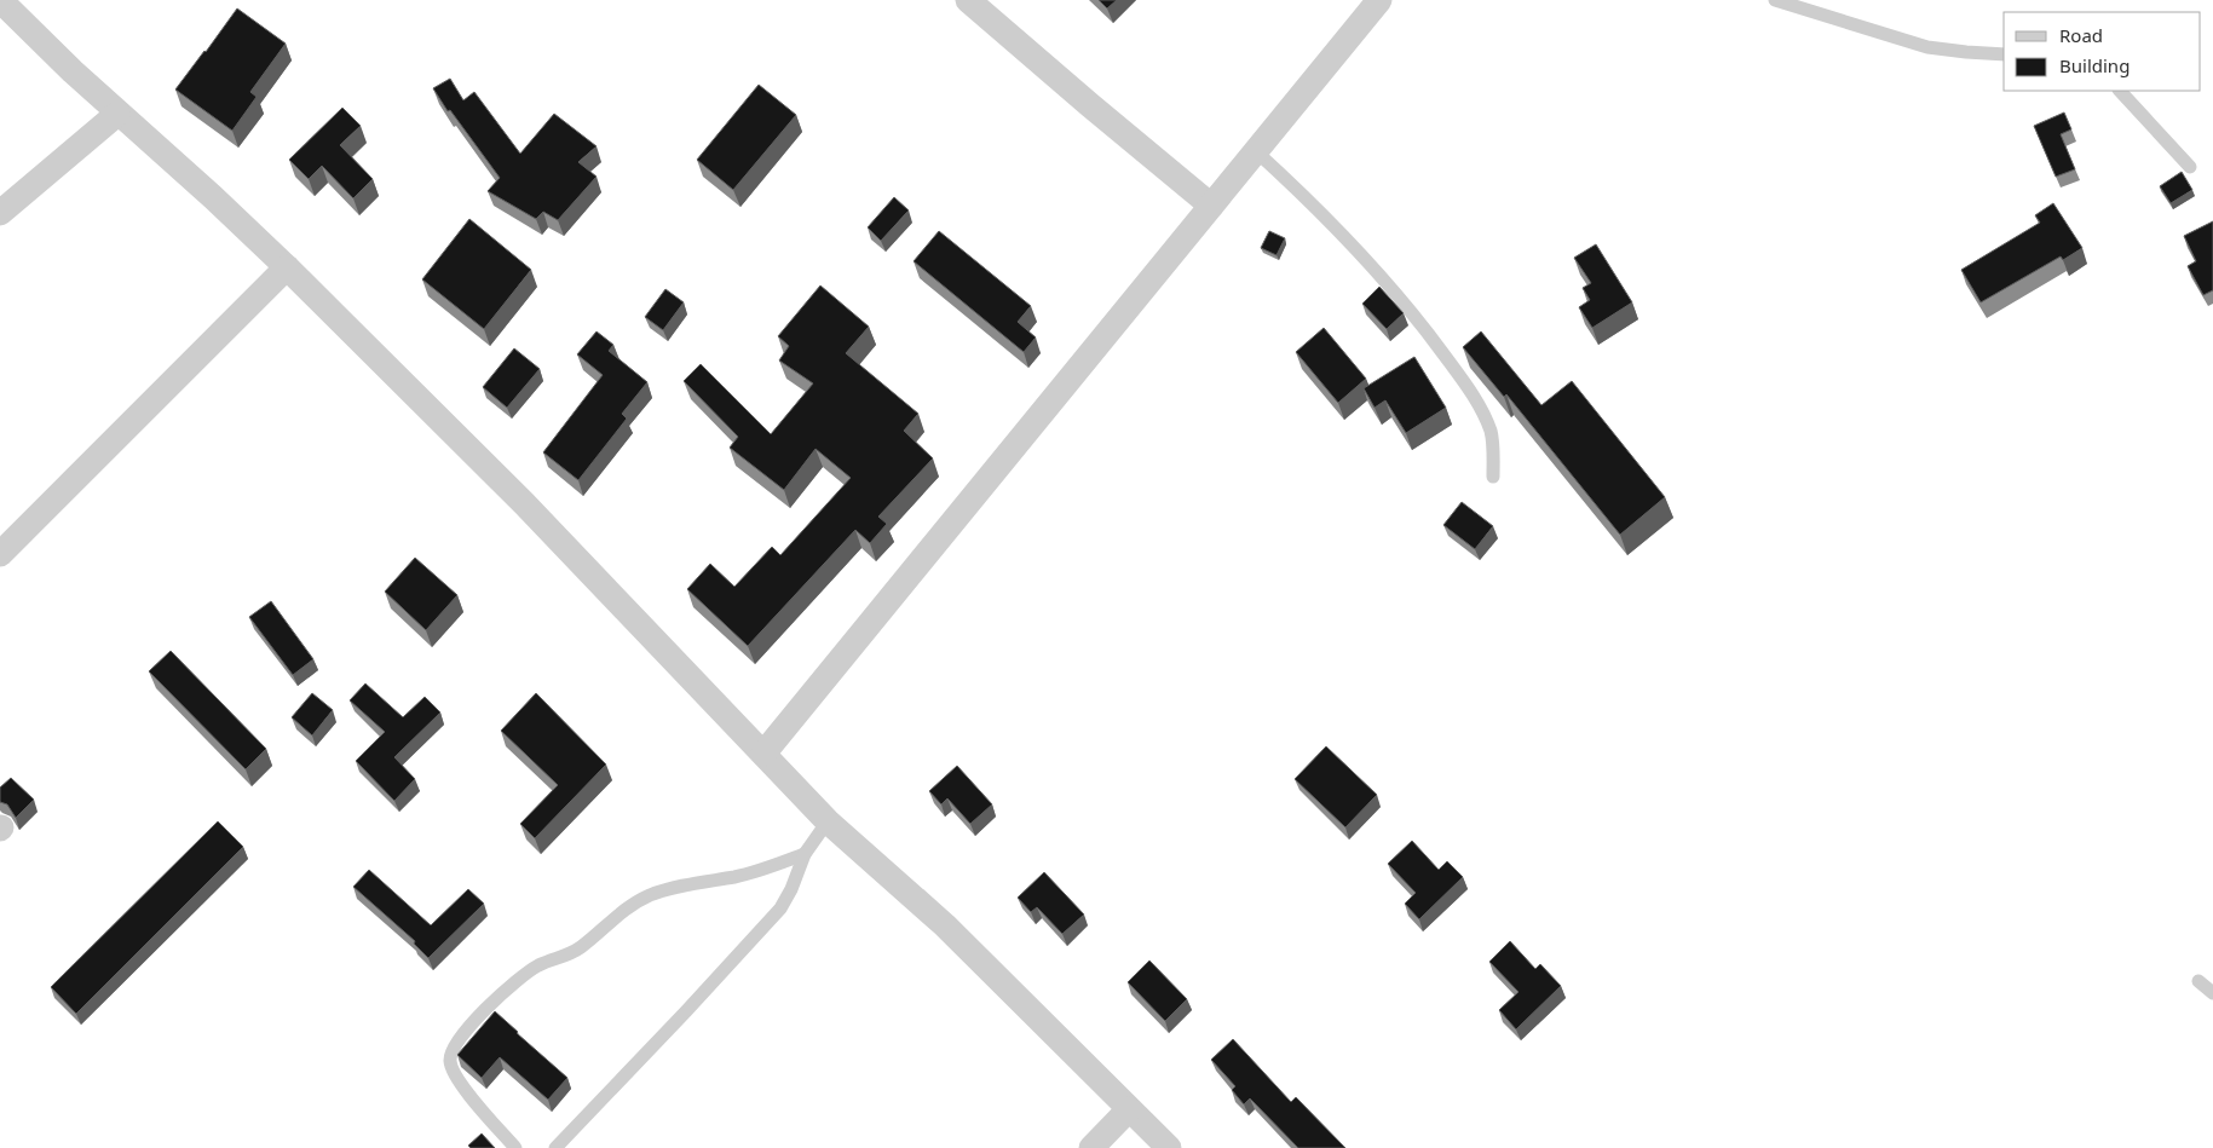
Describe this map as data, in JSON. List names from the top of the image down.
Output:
{
  "legend": ["Road", "Building"]
}
